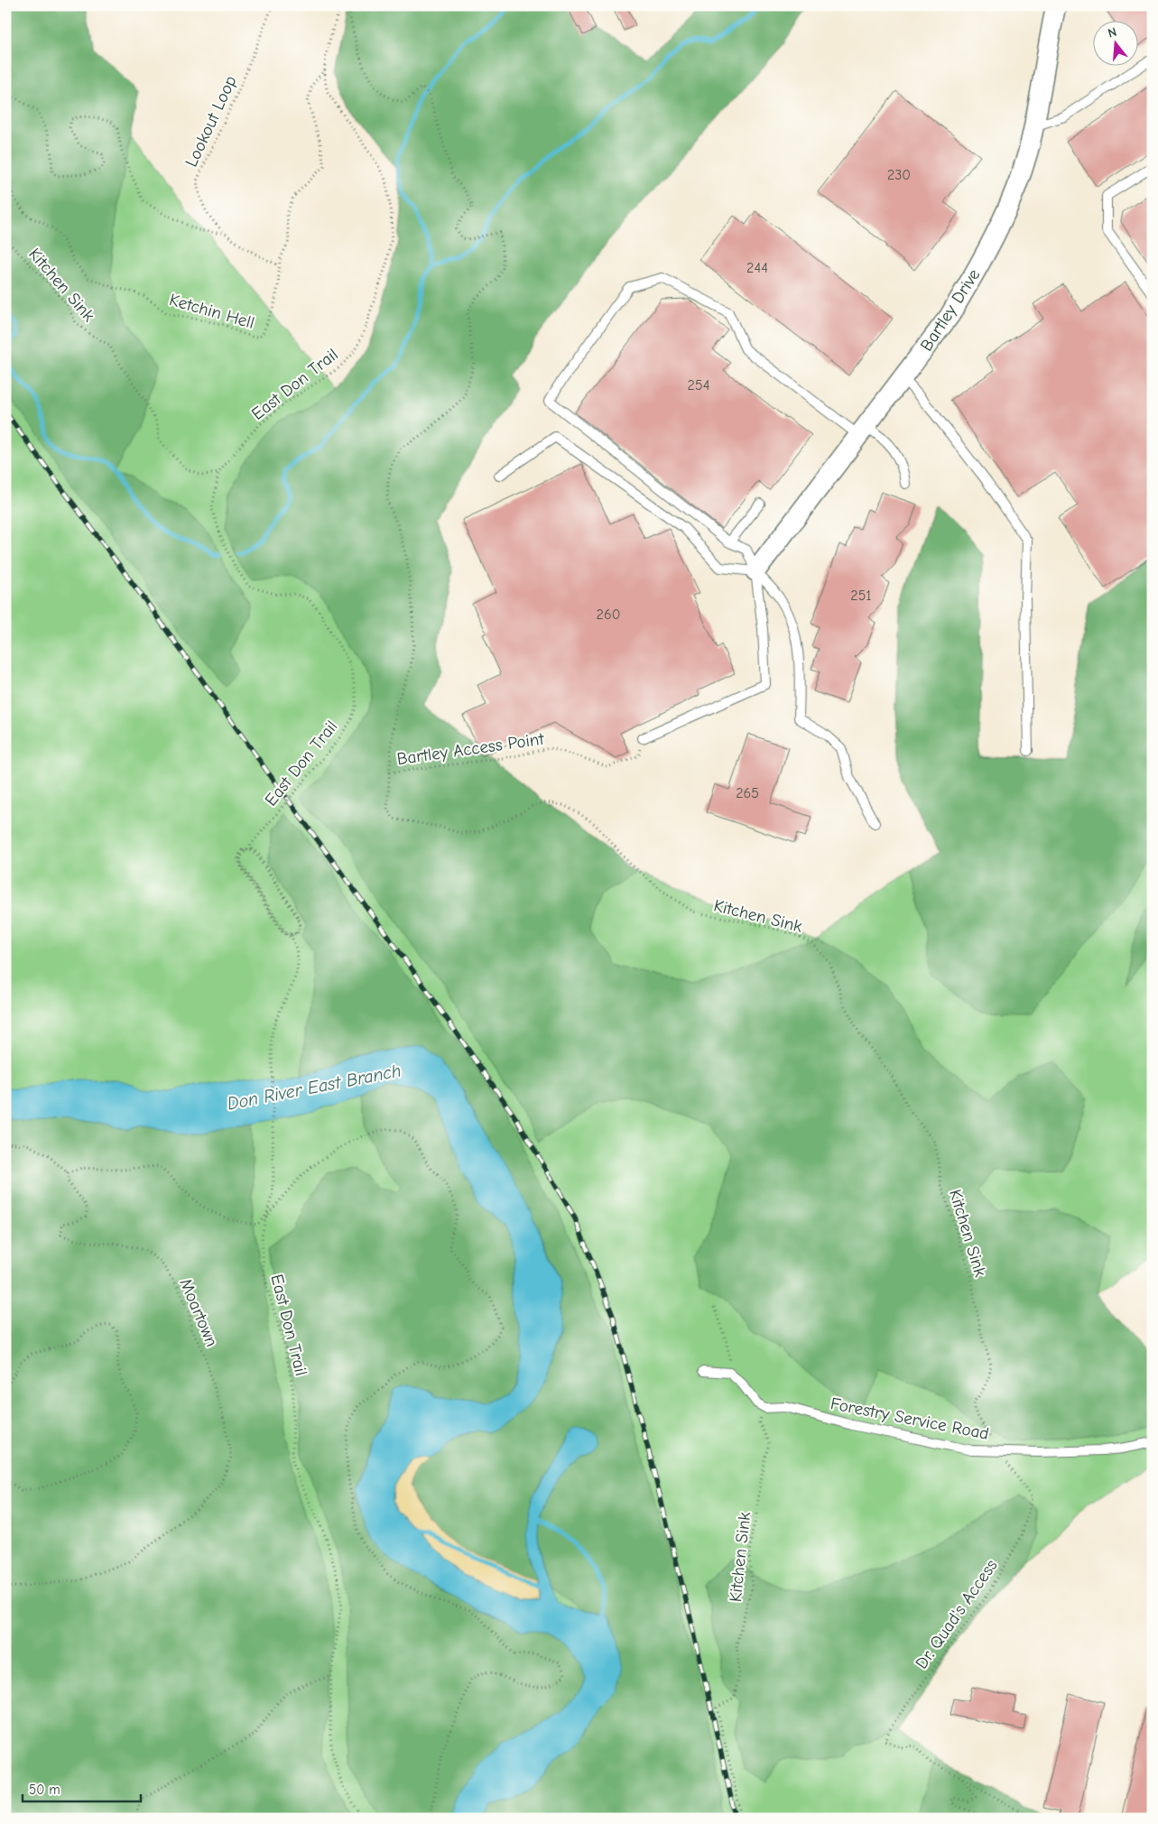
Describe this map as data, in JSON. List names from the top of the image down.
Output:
{
  "streets": {
    "street": ["Bartley Drive"],
    "lane": ["Forestry Service Road"],
    "path": [
      "Lookout Loop",
      "Kitchen Sink",
      "Ketchin Hell",
      "East Don Trail",
      "Bartley Access Point",
      "Moartown",
      "Dr. Quad's Access"
    ]
  },
  "crossings": [
    ["Lookout Loop", "Ketchin Hell"],
    ["Kitchen Sink", "East Don Trail"],
    ["Kitchen Sink", "Bartley Access Point"],
    ["Kitchen Sink", "Forestry Service Road"],
    ["Kitchen Sink", "Dr. Quad's Access"],
    ["Ketchin Hell", "East Don Trail"],
    ["Forestry Service Road", "Dr. Quad's Access"]
  ],
  "water": ["Don River East Branch"],
  "house_numbers": [
    "230",
    "244",
    "254",
    "251",
    "260",
    "265"
  ],
  "scale_bar": "50 m",
  "north": "top"
}
